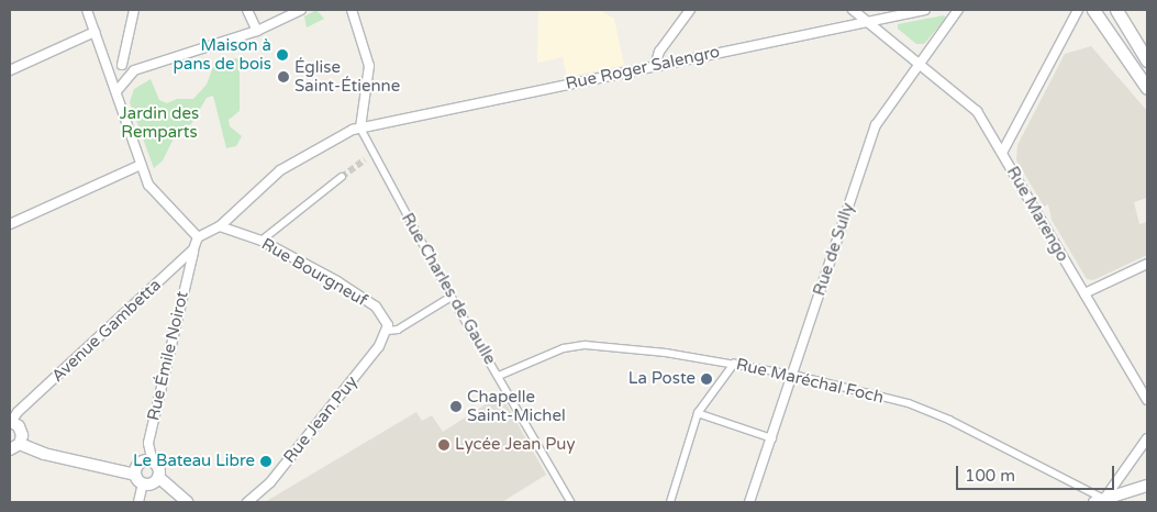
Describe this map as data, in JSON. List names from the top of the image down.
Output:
{
  "streets": {
    "street": [
      "Rue Roger Salengro",
      "Rue Marengo",
      "Rue de Sully",
      "Rue Bourgneuf",
      "Rue Charles de Gaulle",
      "Avenue Gambetta",
      "Rue Émile Noirot",
      "Rue Maréchal Foch",
      "Rue Jean Puy"
    ]
  },
  "crossings": [
    ["Rue Roger Salengro", "Rue Marengo"],
    ["Rue Roger Salengro", "Rue Bourgneuf"],
    ["Rue Roger Salengro", "Rue Charles de Gaulle"],
    ["Rue Roger Salengro", "Avenue Gambetta"],
    ["Rue Marengo", "Rue de Sully"],
    ["Rue de Sully", "Rue Maréchal Foch"],
    ["Rue Bourgneuf", "Rue Jean Puy"],
    ["Rue Charles de Gaulle", "Rue Maréchal Foch"],
    ["Avenue Gambetta", "Rue Émile Noirot"]
  ],
  "parks": ["Jardin des Remparts"],
  "places": [
    "Maison à pans de bois",
    "Église Saint-Étienne",
    "La Poste",
    "Chapelle Saint-Michel",
    "Lycée Jean Puy",
    "Le Bateau Libre"
  ],
  "scale_bar": "100 m"
}
